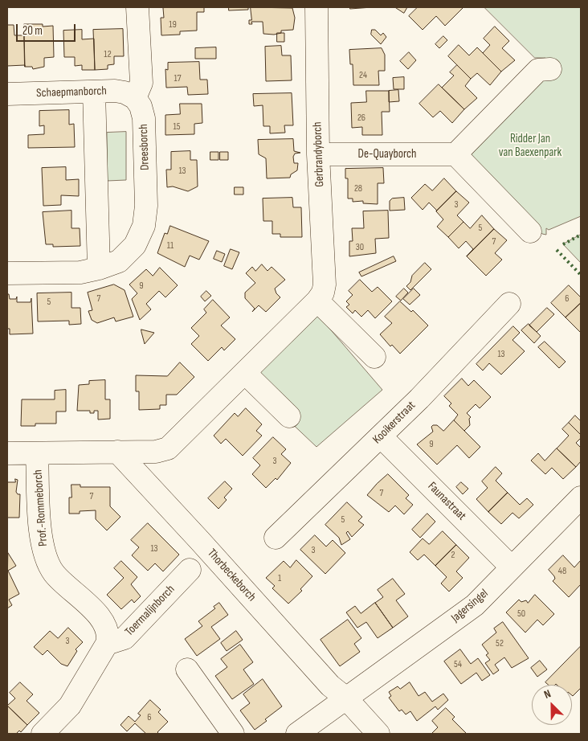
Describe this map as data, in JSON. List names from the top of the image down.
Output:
{
  "streets": {
    "street": [
      "Schaepmanborch",
      "Dreesborch",
      "Gerbrandyborch",
      "De-Quayborch",
      "Kooikerstraat",
      "Faunastraat",
      "Prof.-Rommeborch",
      "Thorbeckeborch",
      "Jagersingel",
      "Toermalijnborch"
    ]
  },
  "crossings": [
    ["Schaepmanborch", "Dreesborch"],
    ["Gerbrandyborch", "De-Quayborch"],
    ["Kooikerstraat", "Faunastraat"],
    ["Faunastraat", "Jagersingel"],
    ["Prof.-Rommeborch", "Toermalijnborch"],
    ["Thorbeckeborch", "Jagersingel"]
  ],
  "parks": ["Ridder Jan van Baexenpark"],
  "house_numbers": [
    "19",
    "12",
    "24",
    "17",
    "26",
    "15",
    "13",
    "28",
    "3",
    "5",
    "7",
    "11",
    "30",
    "9",
    "7",
    "6",
    "5",
    "13",
    "9",
    "3",
    "7",
    "7",
    "5",
    "13",
    "3",
    "2",
    "48",
    "1",
    "50",
    "3",
    "52",
    "54",
    "6"
  ],
  "scale_bar": "20 m",
  "north": "top left"
}
